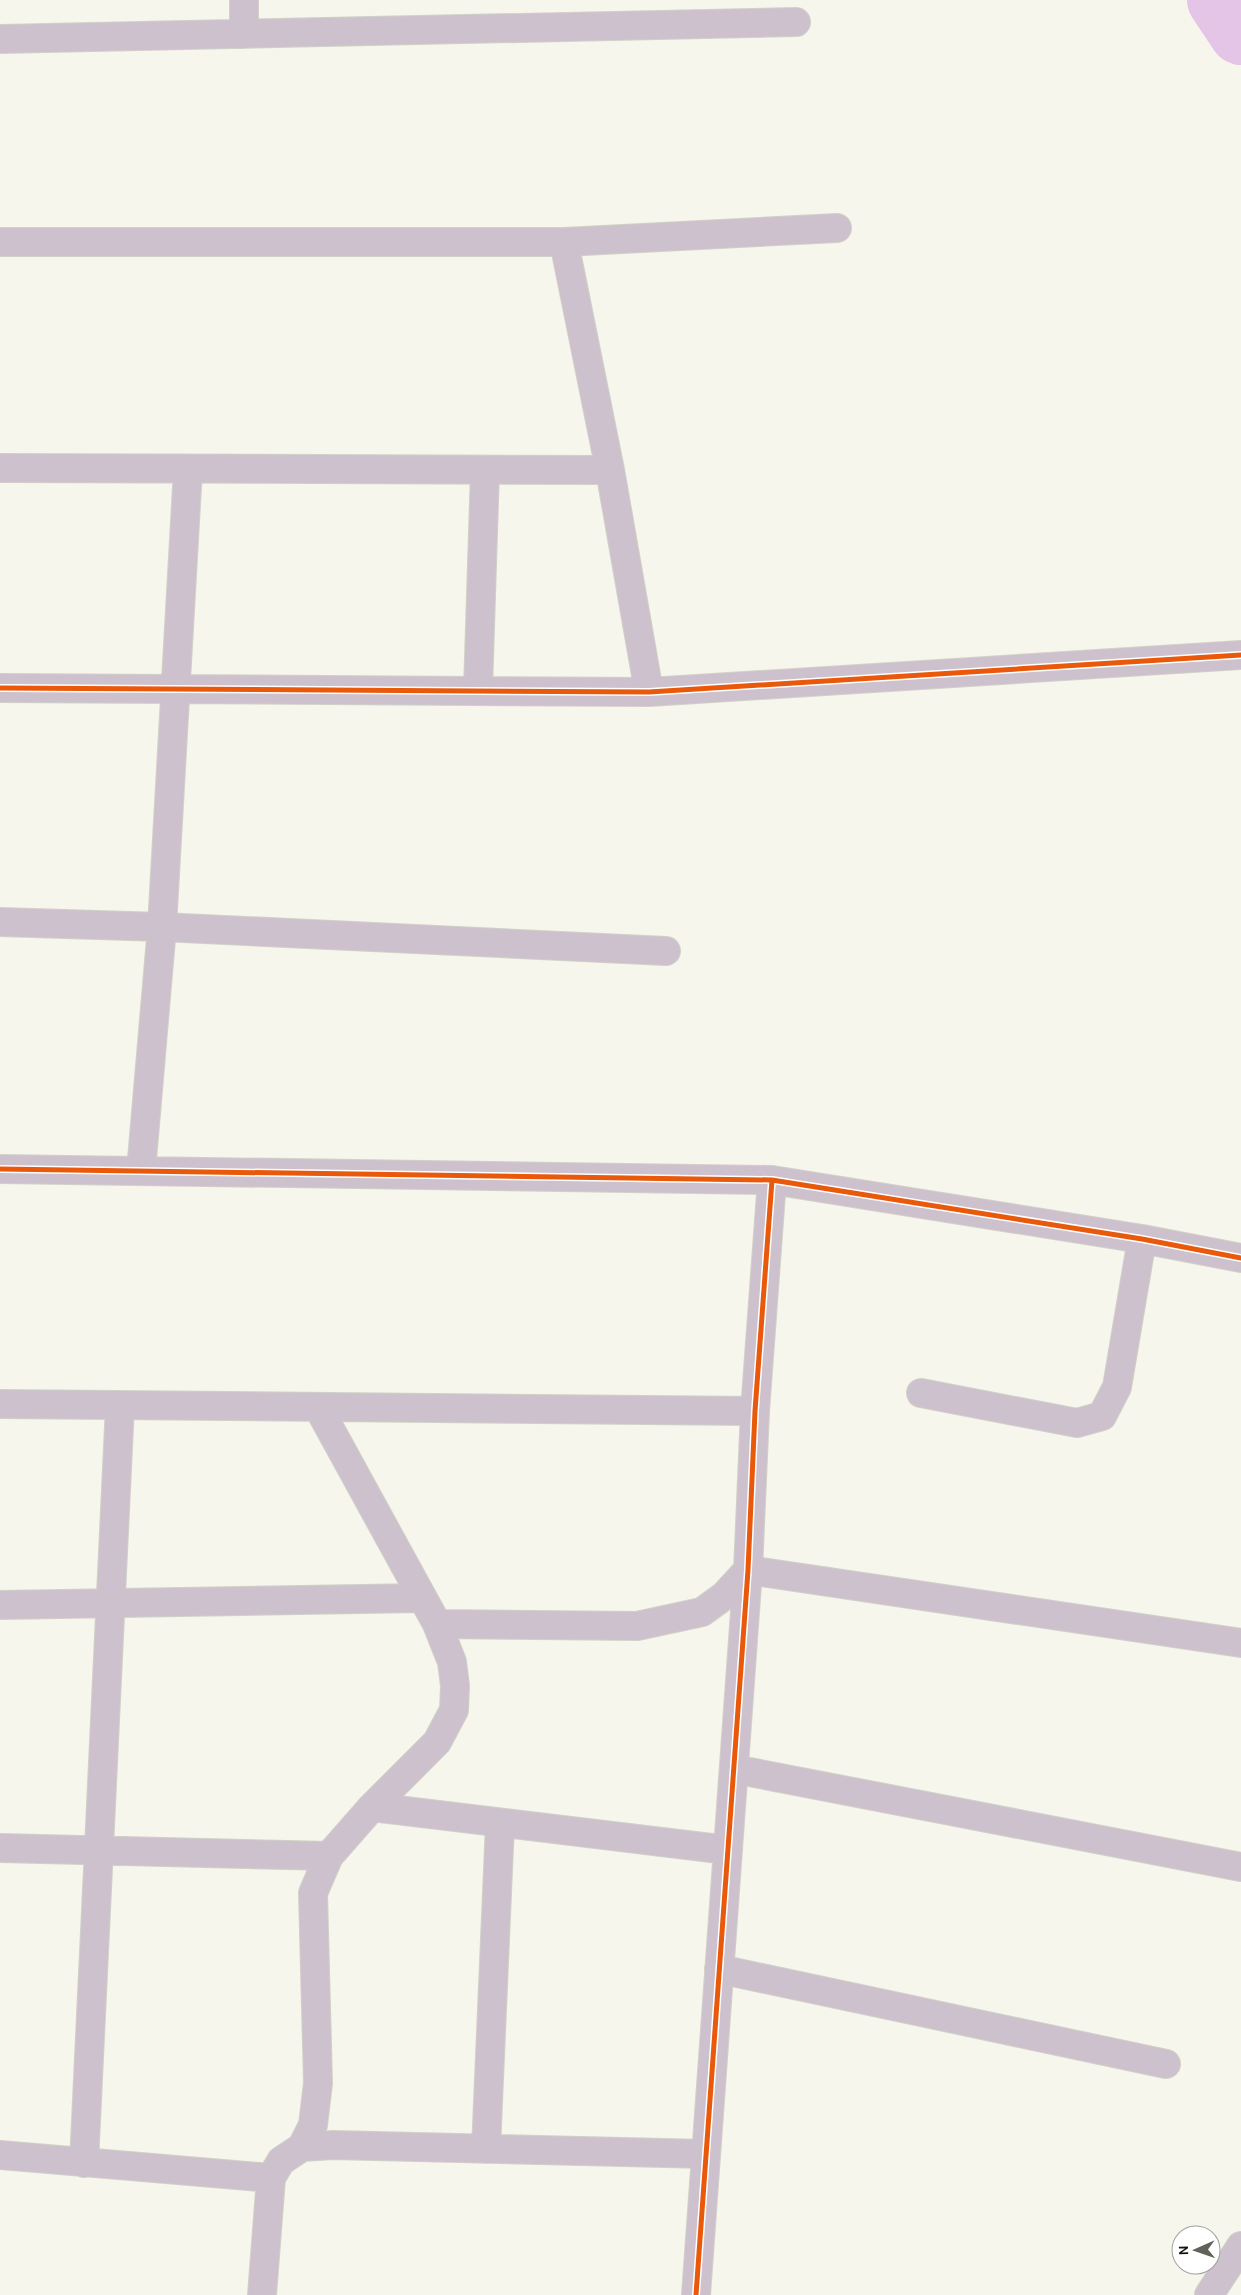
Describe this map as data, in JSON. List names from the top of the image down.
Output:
{
  "north": "left"
}
